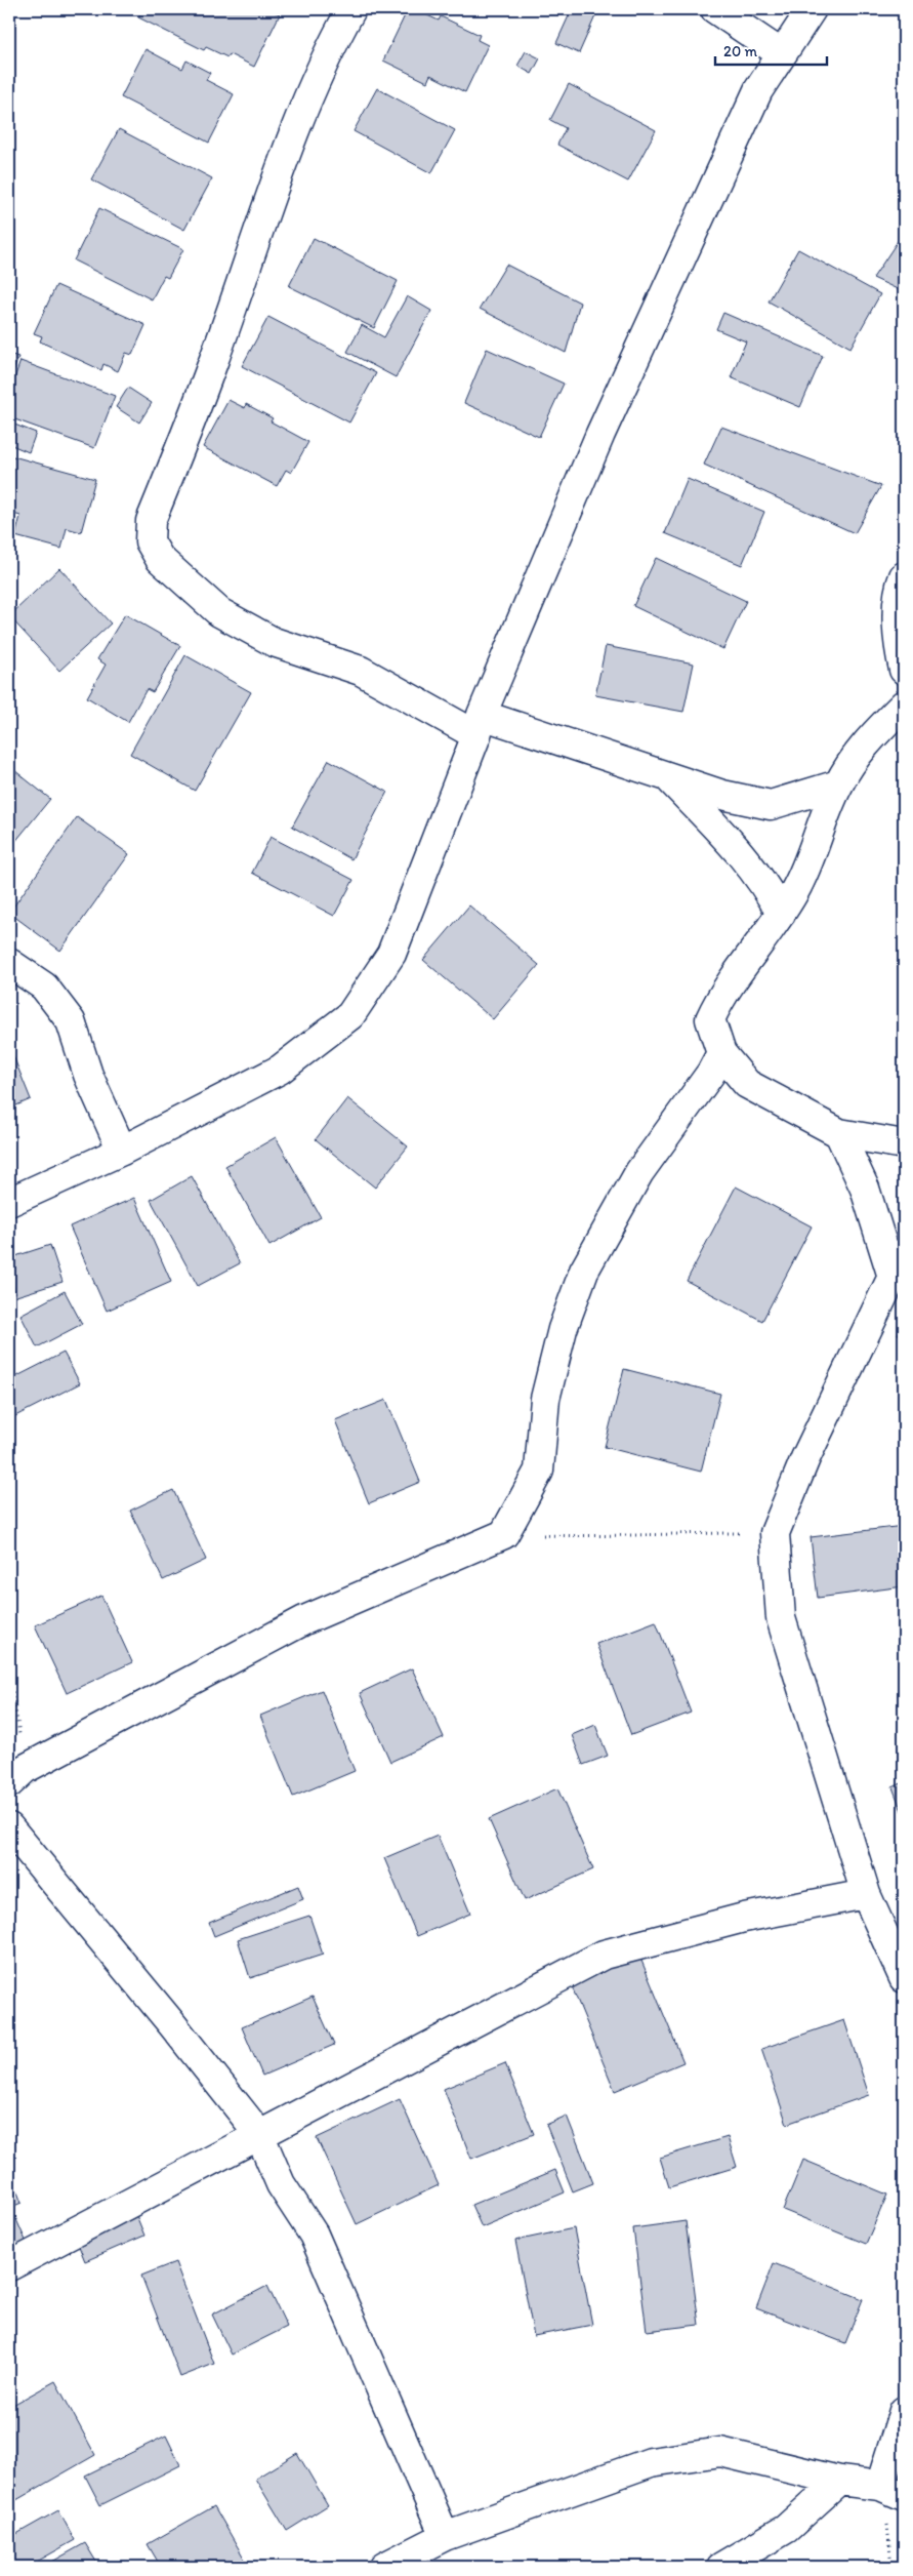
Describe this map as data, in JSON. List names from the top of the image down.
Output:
{
  "scale_bar": "20 m"
}
